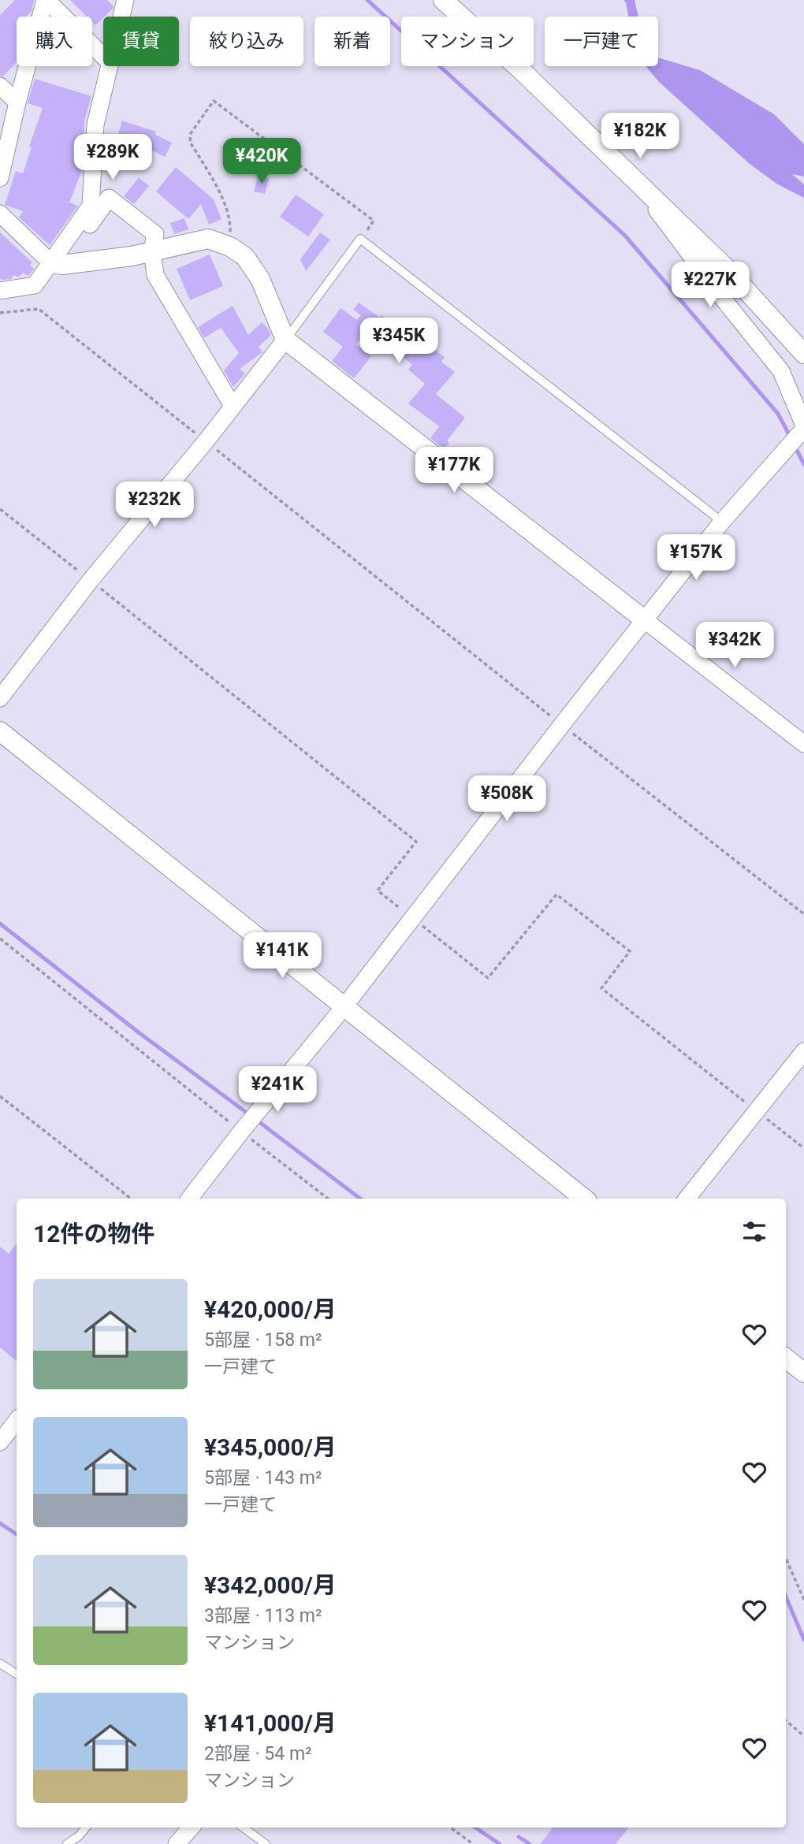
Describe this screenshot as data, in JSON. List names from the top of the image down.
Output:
{
  "page": {
    "chip": [
      "購入",
      "賃貸",
      "絞り込み",
      "新着",
      "マンション",
      "一戸建て"
    ],
    "price": [
      "¥182K",
      "¥289K",
      "¥420K",
      "¥227K",
      "¥345K",
      "¥177K",
      "¥232K",
      "¥157K",
      "¥342K",
      "¥508K",
      "¥141K",
      "¥241K"
    ],
    "heading": "12件の物件",
    "list": [
      {
        "name": "¥420,000/月",
        "note": "5部屋 · 158 m² · 一戸建て"
      },
      {
        "name": "¥345,000/月",
        "note": "5部屋 · 143 m² · 一戸建て"
      },
      {
        "name": "¥342,000/月",
        "note": "3部屋 · 113 m² · マンション"
      },
      {
        "name": "¥141,000/月",
        "note": "2部屋 · 54 m² · マンション"
      }
    ]
  }
}
